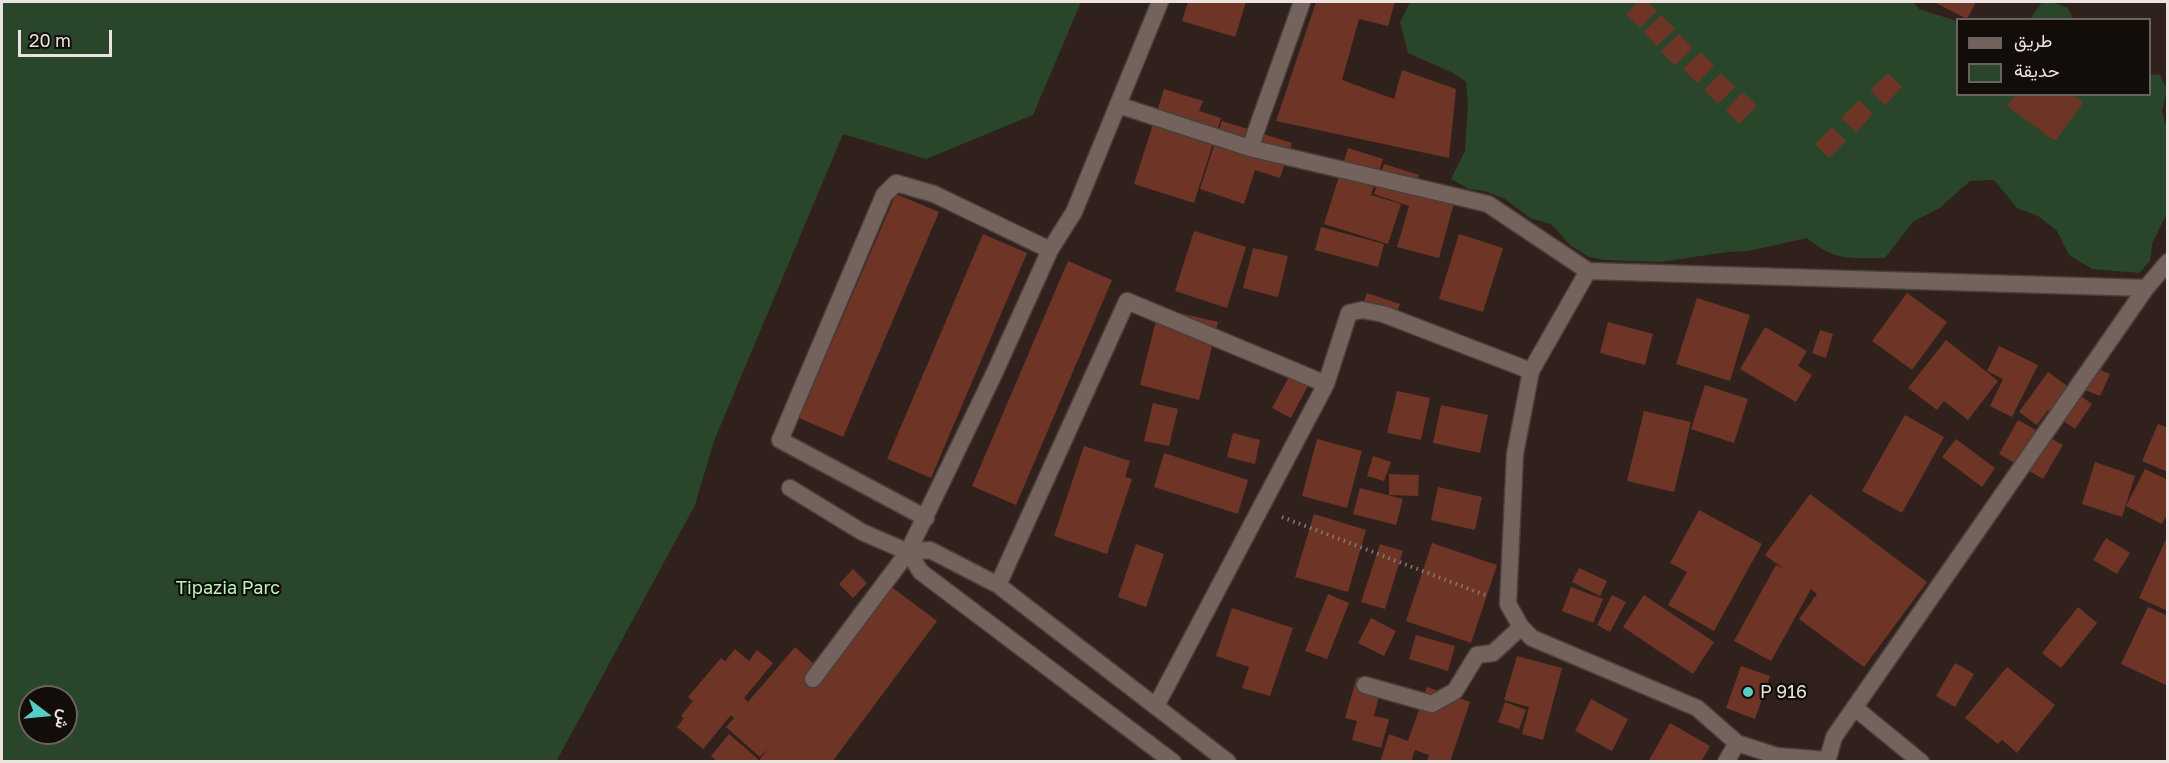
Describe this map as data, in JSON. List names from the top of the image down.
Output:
{
  "parks": ["Tipazia Parc"],
  "places": ["P 916"],
  "legend": ["طريق", "حديقة"],
  "scale_bar": "20 m",
  "north": "right"
}
